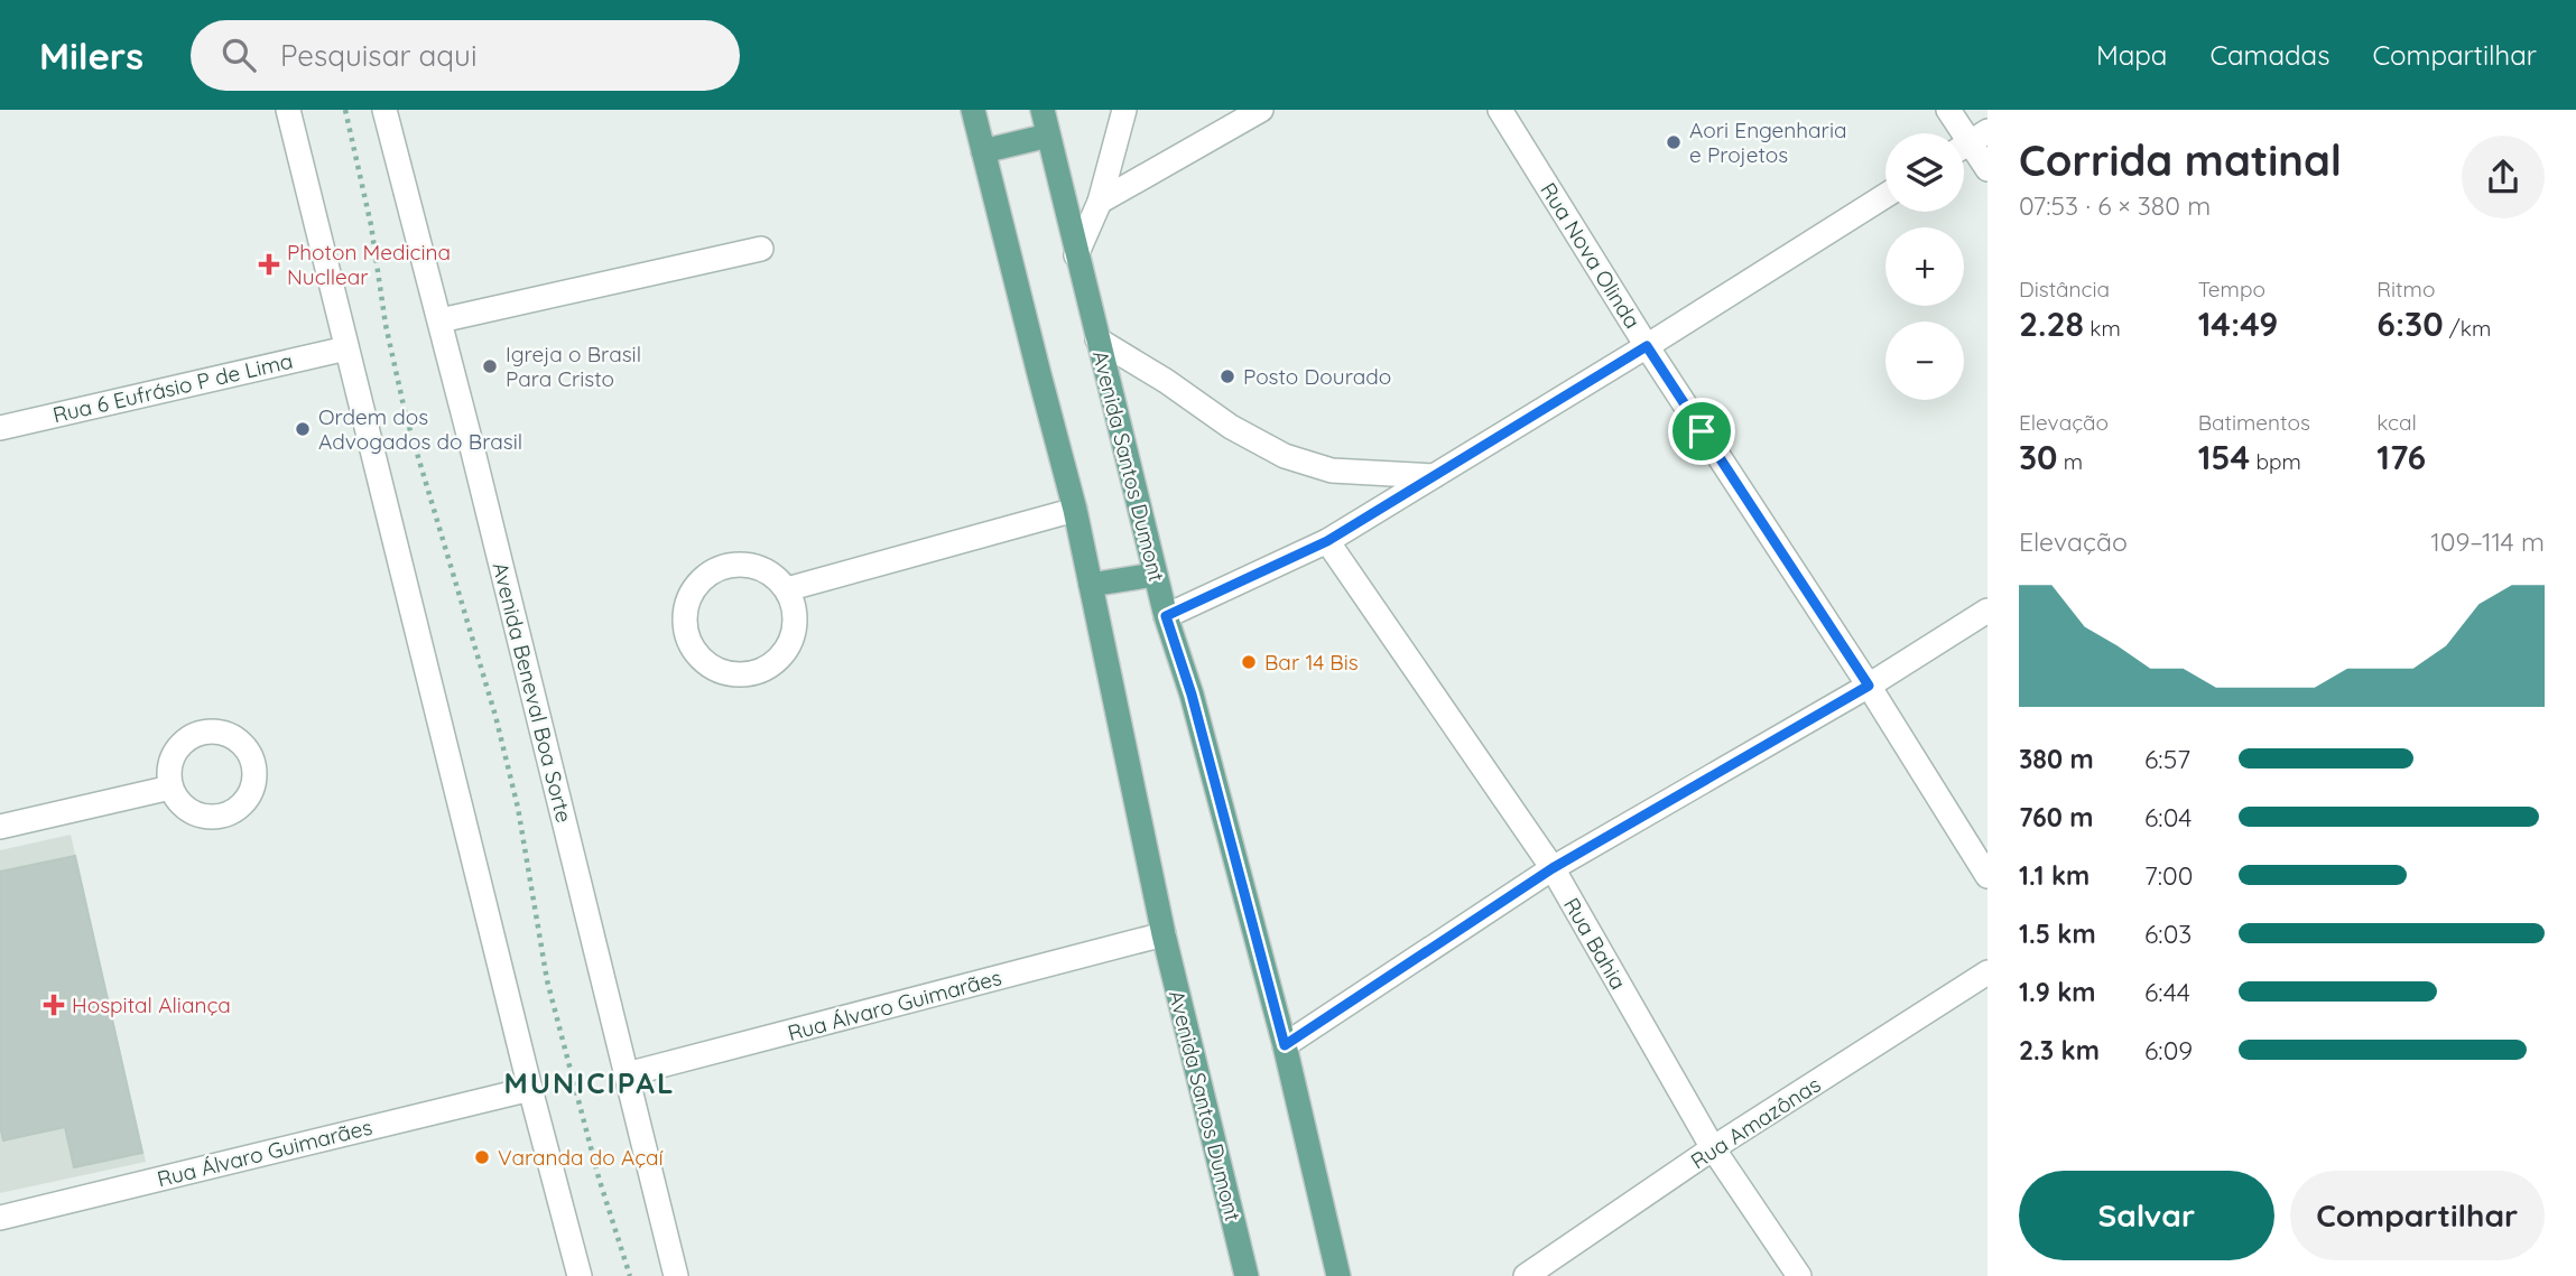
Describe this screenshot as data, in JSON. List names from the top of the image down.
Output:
{
  "streets": {
    "main road": ["Avenida Santos Dumont"],
    "street": [
      "Rua Nova Olinda",
      "Rua 6 Eufrásio P de Lima",
      "Avenida Beneval Boa Sorte",
      "Rua Bahia",
      "Rua Álvaro Guimarães",
      "Rua Amazônas"
    ]
  },
  "crossings": [
    ["Avenida Santos Dumont", "Rua Álvaro Guimarães"],
    ["Avenida Beneval Boa Sorte", "Rua Álvaro Guimarães"],
    ["Rua Bahia", "Rua Amazônas"]
  ],
  "districts": ["MUNICIPAL"],
  "places": {
    "other": [
      "Aori Engenharia e Projetos",
      "Igreja o Brasil Para Cristo",
      "Posto Dourado",
      "Ordem dos Advogados do Brasil",
      "Bar 14 Bis",
      "Varanda do Açaí"
    ],
    "health": ["Photon Medicina Nucllear", "Hospital Aliança"]
  },
  "page": {
    "header": "Milers",
    "search": "Pesquisar aqui",
    "nav": ["Mapa", "Camadas", "Compartilhar"],
    "heading": ["Corrida matinal", "07:53 · 6 × 380 m"],
    "map_buttons": ["+", "−"],
    "stats": [
      ["Distância", "2.28 km"],
      ["Tempo", "14:49"],
      ["Ritmo", "6:30 /km"],
      ["Elevação", "30 m"],
      ["Batimentos", "154 bpm"],
      ["kcal", "176"]
    ],
    "chart": ["Elevação", "109–114 m"],
    "list": [
      {
        "name": "380 m",
        "note": "6:57"
      },
      {
        "name": "760 m",
        "note": "6:04"
      },
      {
        "name": "1.1 km",
        "note": "7:00"
      },
      {
        "name": "1.5 km",
        "note": "6:03"
      },
      {
        "name": "1.9 km",
        "note": "6:44"
      },
      {
        "name": "2.3 km",
        "note": "6:09"
      }
    ],
    "buttons": ["Salvar", "Compartilhar"]
  }
}
